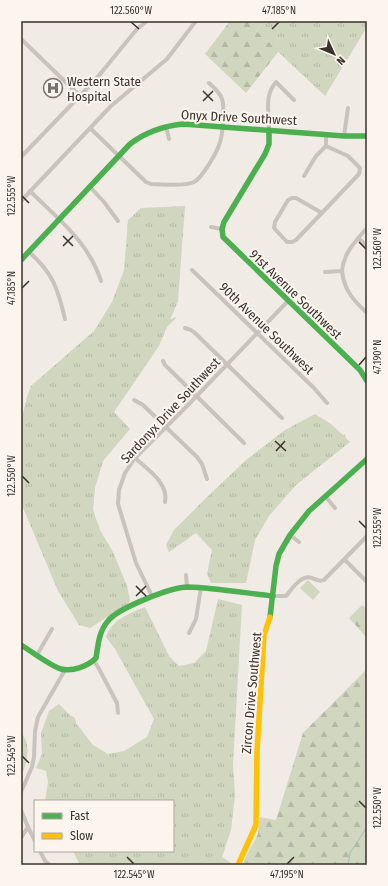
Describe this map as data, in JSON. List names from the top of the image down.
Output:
{
  "streets": {
    "street": [
      "Onyx Drive Southwest",
      "91st Avenue Southwest",
      "90th Avenue Southwest",
      "Sardonyx Drive Southwest",
      "Zircon Drive Southwest"
    ]
  },
  "crossings": [
    ["91st Avenue Southwest", "Sardonyx Drive Southwest"],
    ["90th Avenue Southwest", "Sardonyx Drive Southwest"]
  ],
  "places": {
    "hospital": ["Western State Hospital"]
  },
  "legend": ["Fast", "Slow"],
  "north": "bottom right",
  "coordinates": [
    "122.560°W",
    "47.185°N",
    "122.555°W",
    "47.190°N",
    "122.550°W",
    "122.545°W",
    "47.195°N"
  ]
}
